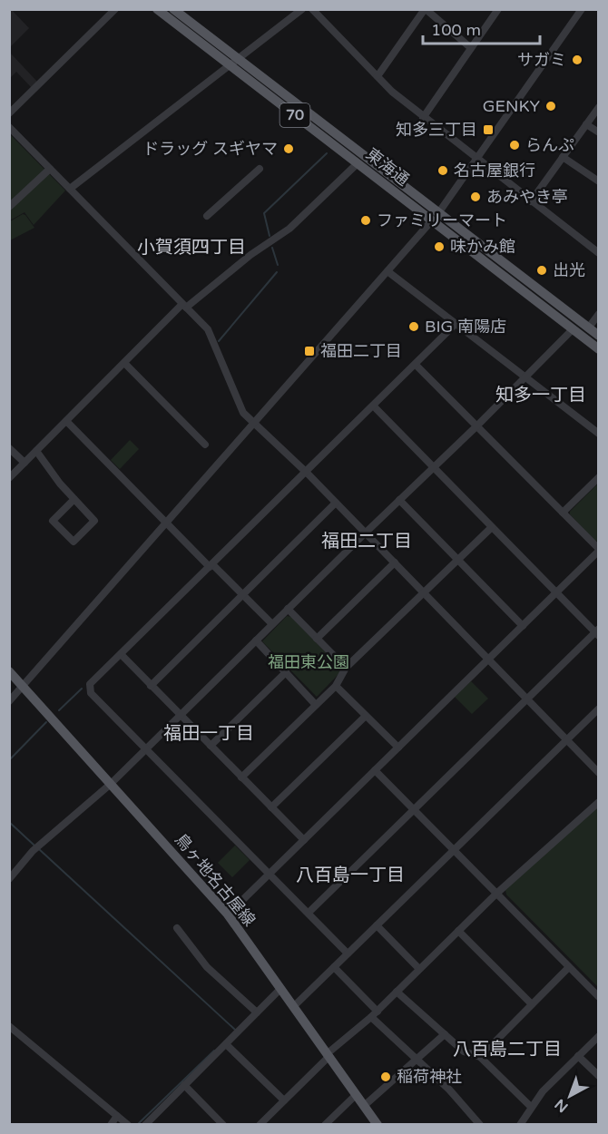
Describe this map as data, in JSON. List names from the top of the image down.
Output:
{
  "streets": {
    "main road": ["70", "東海通", "鳥ヶ地名古屋線"]
  },
  "districts": [
    "小賀須四丁目",
    "知多一丁目",
    "福田二丁目",
    "福田一丁目",
    "八百島一丁目",
    "八百島二丁目"
  ],
  "parks": ["福田東公園"],
  "places": {
    "other": [
      "サガミ",
      "GENKY",
      "らんぷ",
      "ドラッグ スギヤマ",
      "名古屋銀行",
      "あみやき亭",
      "ファミリーマート",
      "味かみ館",
      "出光",
      "BIG 南陽店",
      "稲荷神社"
    ],
    "transit": ["知多三丁目", "福田二丁目"]
  },
  "scale_bar": "100 m",
  "north": "bottom left"
}
